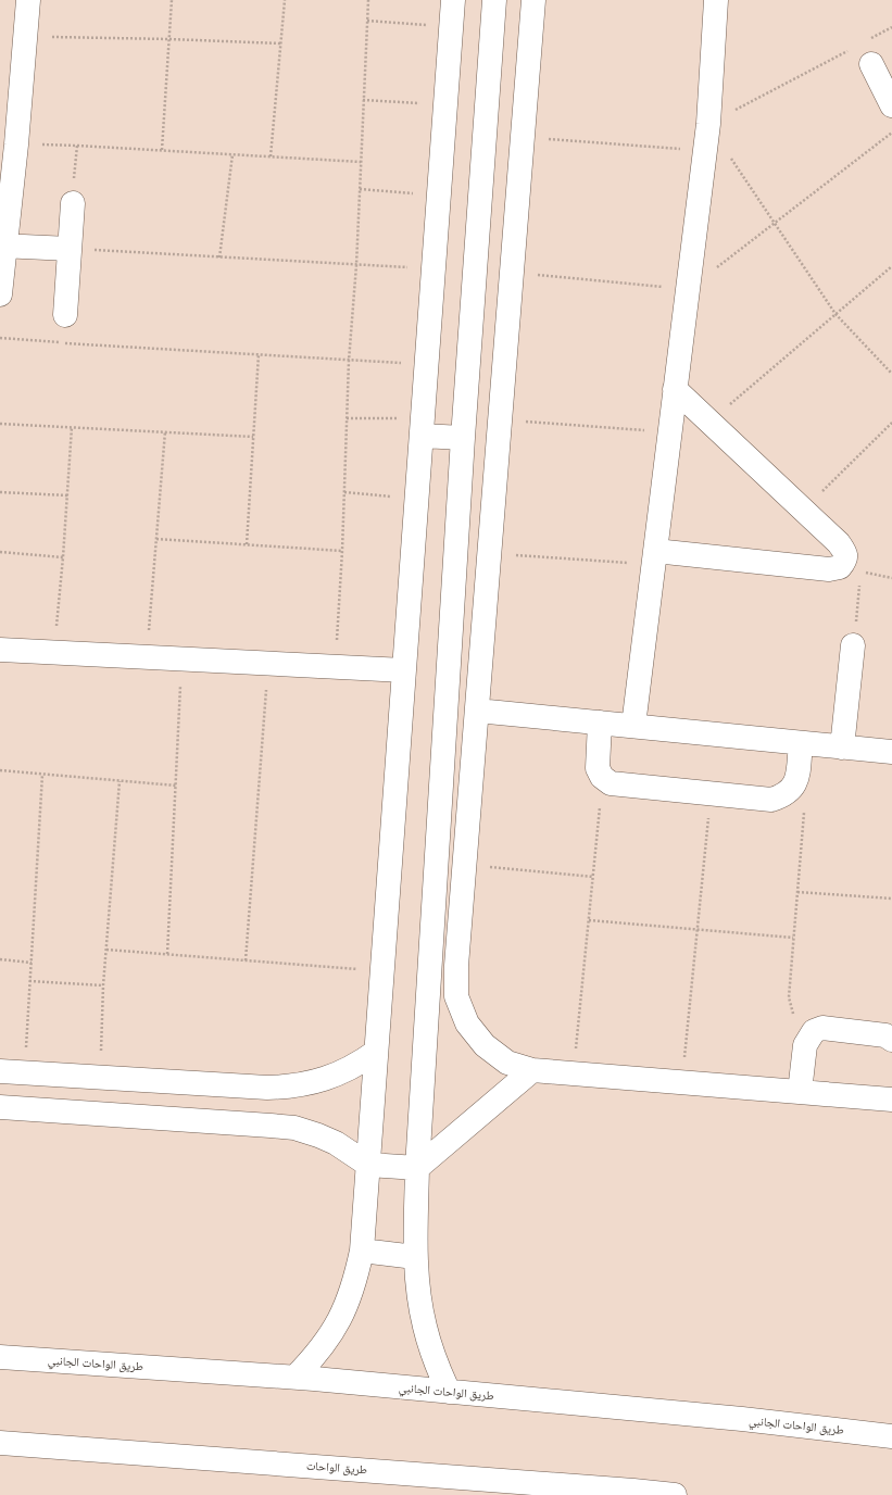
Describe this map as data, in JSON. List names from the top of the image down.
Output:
{
  "streets": {
    "main road": ["طريق الواحات الجانبي", "طريق الواحات"]
  }
}
